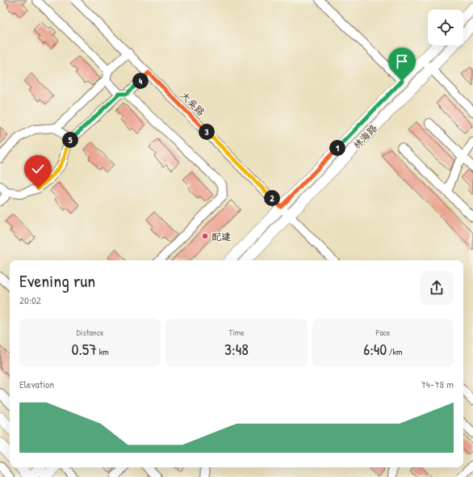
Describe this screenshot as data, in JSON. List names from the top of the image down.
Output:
{
  "streets": {
    "main road": ["林海路"],
    "street": ["大吴路"]
  },
  "crossings": [
    ["大吴路", "林海路"]
  ],
  "places": ["配建"],
  "page": {
    "pins": [
      "4",
      "3",
      "5",
      "1",
      "2"
    ],
    "heading": ["Evening run", "20:02"],
    "stats": [
      ["Distance", "0.57 km"],
      ["Time", "3:48"],
      ["Pace", "6:40 /km"]
    ],
    "chart": ["Elevation", "74–78 m"]
  }
}
